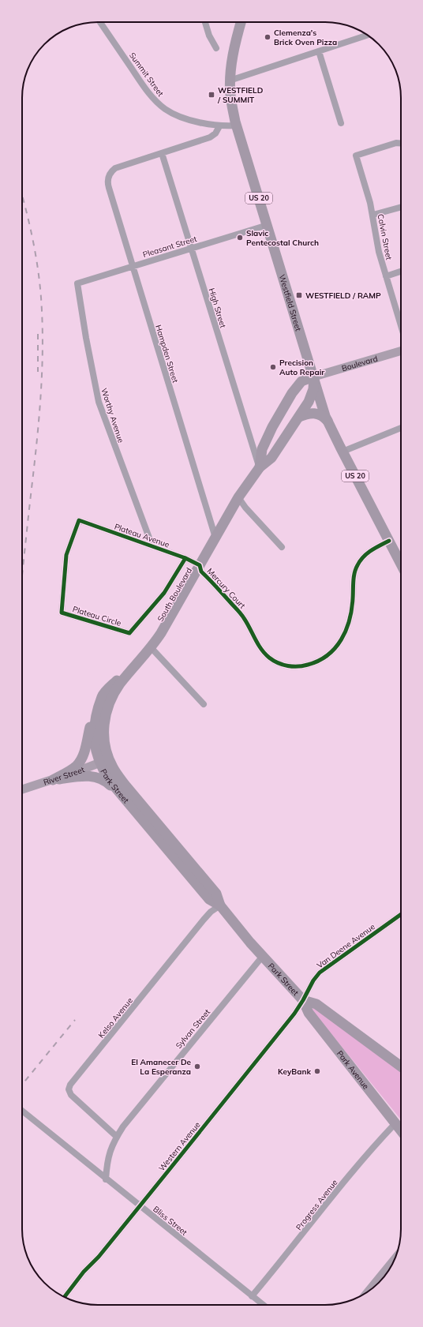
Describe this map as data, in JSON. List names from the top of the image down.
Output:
{
  "streets": {
    "main road": [
      "US 20",
      "Westfield Street",
      "Boulevard",
      "South Boulevard",
      "River Street",
      "Park Street",
      "Park Avenue"
    ],
    "street": [
      "Summit Street",
      "Calvin Street",
      "Pleasant Street",
      "High Street",
      "Hampden Street",
      "Worthy Avenue",
      "Plateau Avenue",
      "Mercury Court",
      "Plateau Circle",
      "Van Deene Avenue",
      "Kelso Avenue",
      "Sylvan Street",
      "Western Avenue",
      "Progress Avenue",
      "Bliss Street"
    ]
  },
  "crossings": [
    ["Summit Street", "Westfield Street"],
    ["Pleasant Street", "Westfield Street"],
    ["Pleasant Street", "High Street"],
    ["Pleasant Street", "Hampden Street"],
    ["Pleasant Street", "Worthy Avenue"],
    ["Westfield Street", "Boulevard"],
    ["Westfield Street", "Mercury Court"],
    ["Westfield Street", "South Boulevard"],
    ["High Street", "Hampden Street"],
    ["High Street", "South Boulevard"],
    ["Hampden Street", "South Boulevard"],
    ["Boulevard", "South Boulevard"],
    ["Worthy Avenue", "Plateau Avenue"],
    ["Plateau Avenue", "Mercury Court"],
    ["Plateau Avenue", "South Boulevard"],
    ["Plateau Avenue", "Plateau Circle"],
    ["Mercury Court", "South Boulevard"],
    ["South Boulevard", "River Street"],
    ["South Boulevard", "Park Street"],
    ["River Street", "Park Street"],
    ["Park Street", "Van Deene Avenue"],
    ["Park Street", "Kelso Avenue"],
    ["Park Street", "Sylvan Street"],
    ["Park Street", "Park Avenue"],
    ["Park Street", "Western Avenue"],
    ["Van Deene Avenue", "Park Avenue"],
    ["Van Deene Avenue", "Western Avenue"],
    ["Kelso Avenue", "Sylvan Street"],
    ["Sylvan Street", "Bliss Street"],
    ["Park Avenue", "Western Avenue"],
    ["Park Avenue", "Progress Avenue"],
    ["Western Avenue", "Bliss Street"],
    ["Progress Avenue", "Bliss Street"]
  ],
  "places": {
    "other": [
      "Clemenza's Brick Oven Pizza",
      "Slavic Pentecostal Church",
      "Precision Auto Repair",
      "El Amanecer De La Esperanza",
      "KeyBank"
    ],
    "transit": ["WESTFIELD / SUMMIT", "WESTFIELD / RAMP"]
  }
}
